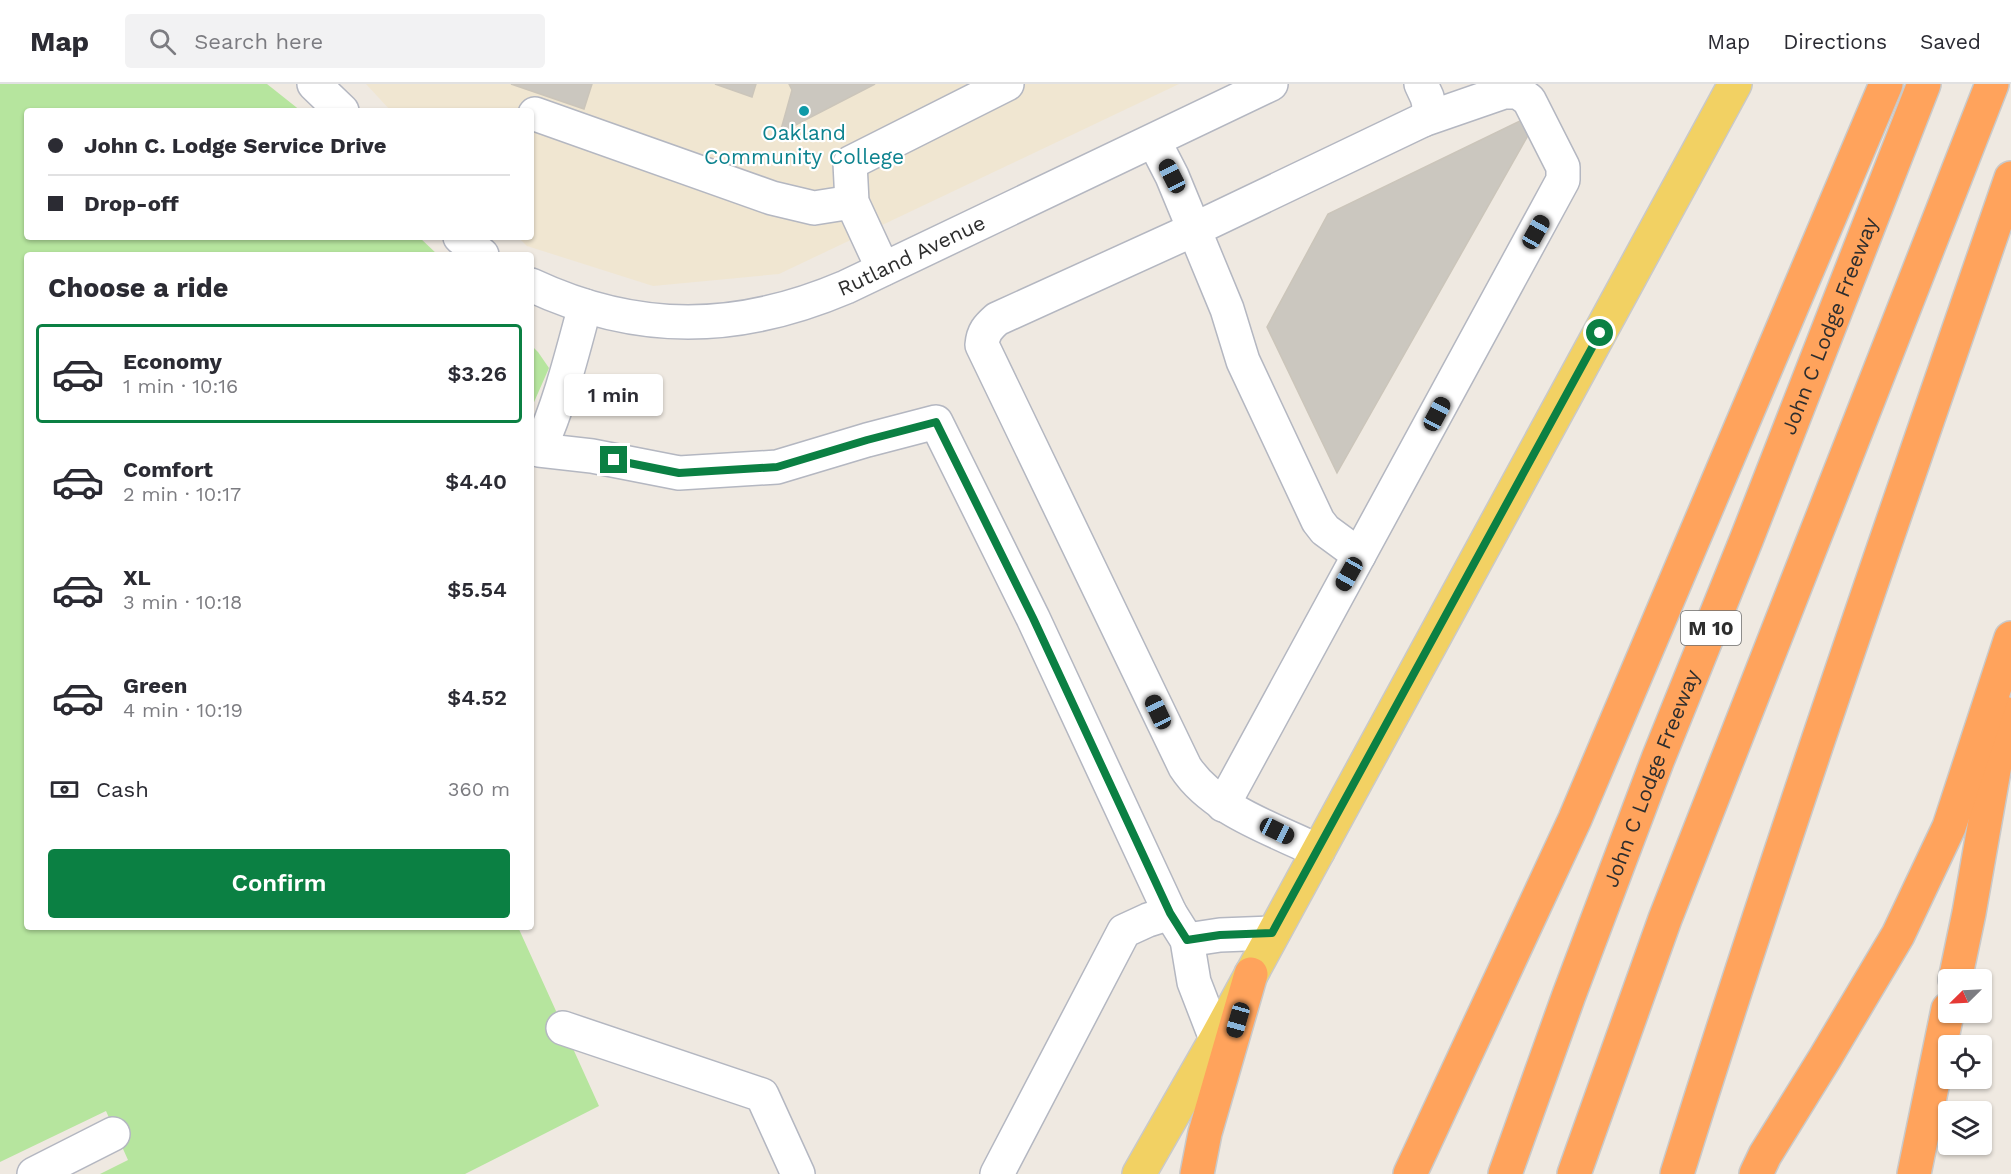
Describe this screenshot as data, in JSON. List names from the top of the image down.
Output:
{
  "streets": {
    "highway": ["John C Lodge Freeway", "M 10"],
    "street": ["Rutland Avenue"]
  },
  "places": ["Oakland Community College"],
  "north": "bottom left",
  "page": {
    "header": "Map",
    "search": "Search here",
    "nav": ["Map", "Directions", "Saved"],
    "banner": ["John C. Lodge Service Drive", "Drop-off"],
    "heading": "Choose a ride",
    "list": [
      {
        "name": "Economy",
        "note": "1 min · 10:16",
        "value": "$3.26"
      },
      {
        "name": "Comfort",
        "note": "2 min · 10:17",
        "value": "$4.40"
      },
      {
        "name": "XL",
        "note": "3 min · 10:18",
        "value": "$5.54"
      },
      {
        "name": "Green",
        "note": "4 min · 10:19",
        "value": "$4.52"
      }
    ],
    "bubble": "1 min",
    "pay": ["Cash", "360 m"],
    "buttons": "Confirm"
  }
}
